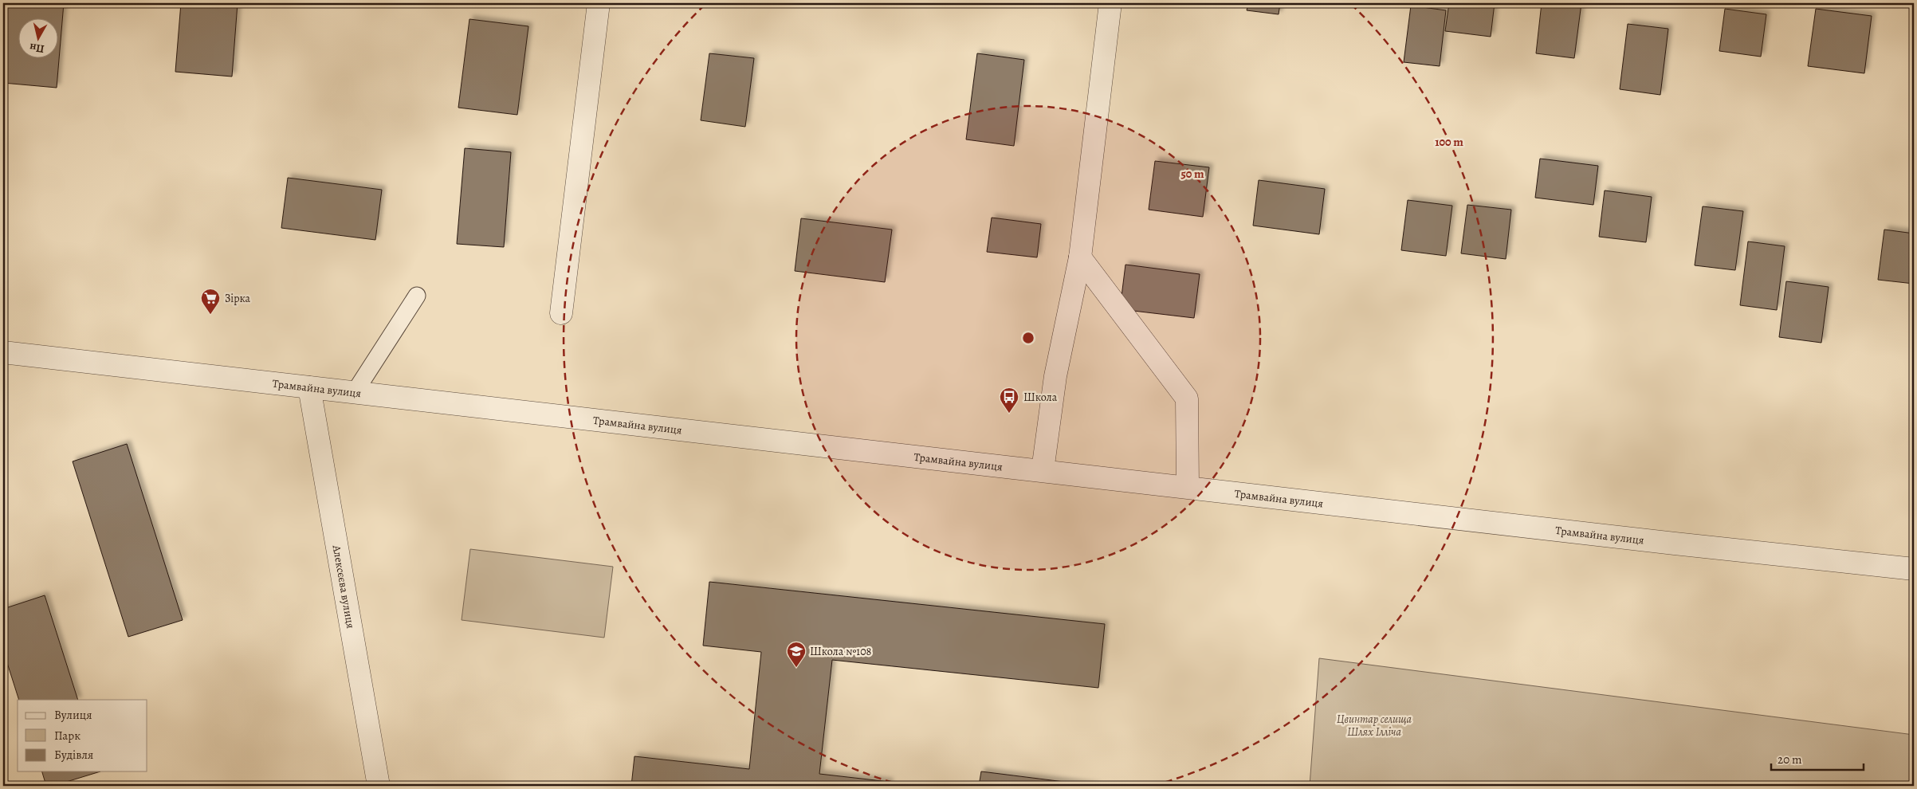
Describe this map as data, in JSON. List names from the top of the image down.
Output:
{
  "streets": {
    "street": ["Трамвайна вулиця", "Алексєєва вулиця"]
  },
  "crossings": [
    ["Трамвайна вулиця", "Алексєєва вулиця"]
  ],
  "parks": ["Цвинтар селища Шлях Ілліча"],
  "places": {
    "supermarket": ["Зірка"],
    "bus stop": ["Школа"],
    "school or university": ["Школа №108"]
  },
  "legend": ["Вулиця", "Парк", "Будівля"],
  "scale_bar": "20 m",
  "north": "bottom",
  "rings": ["100 m", "50 m"]
}
